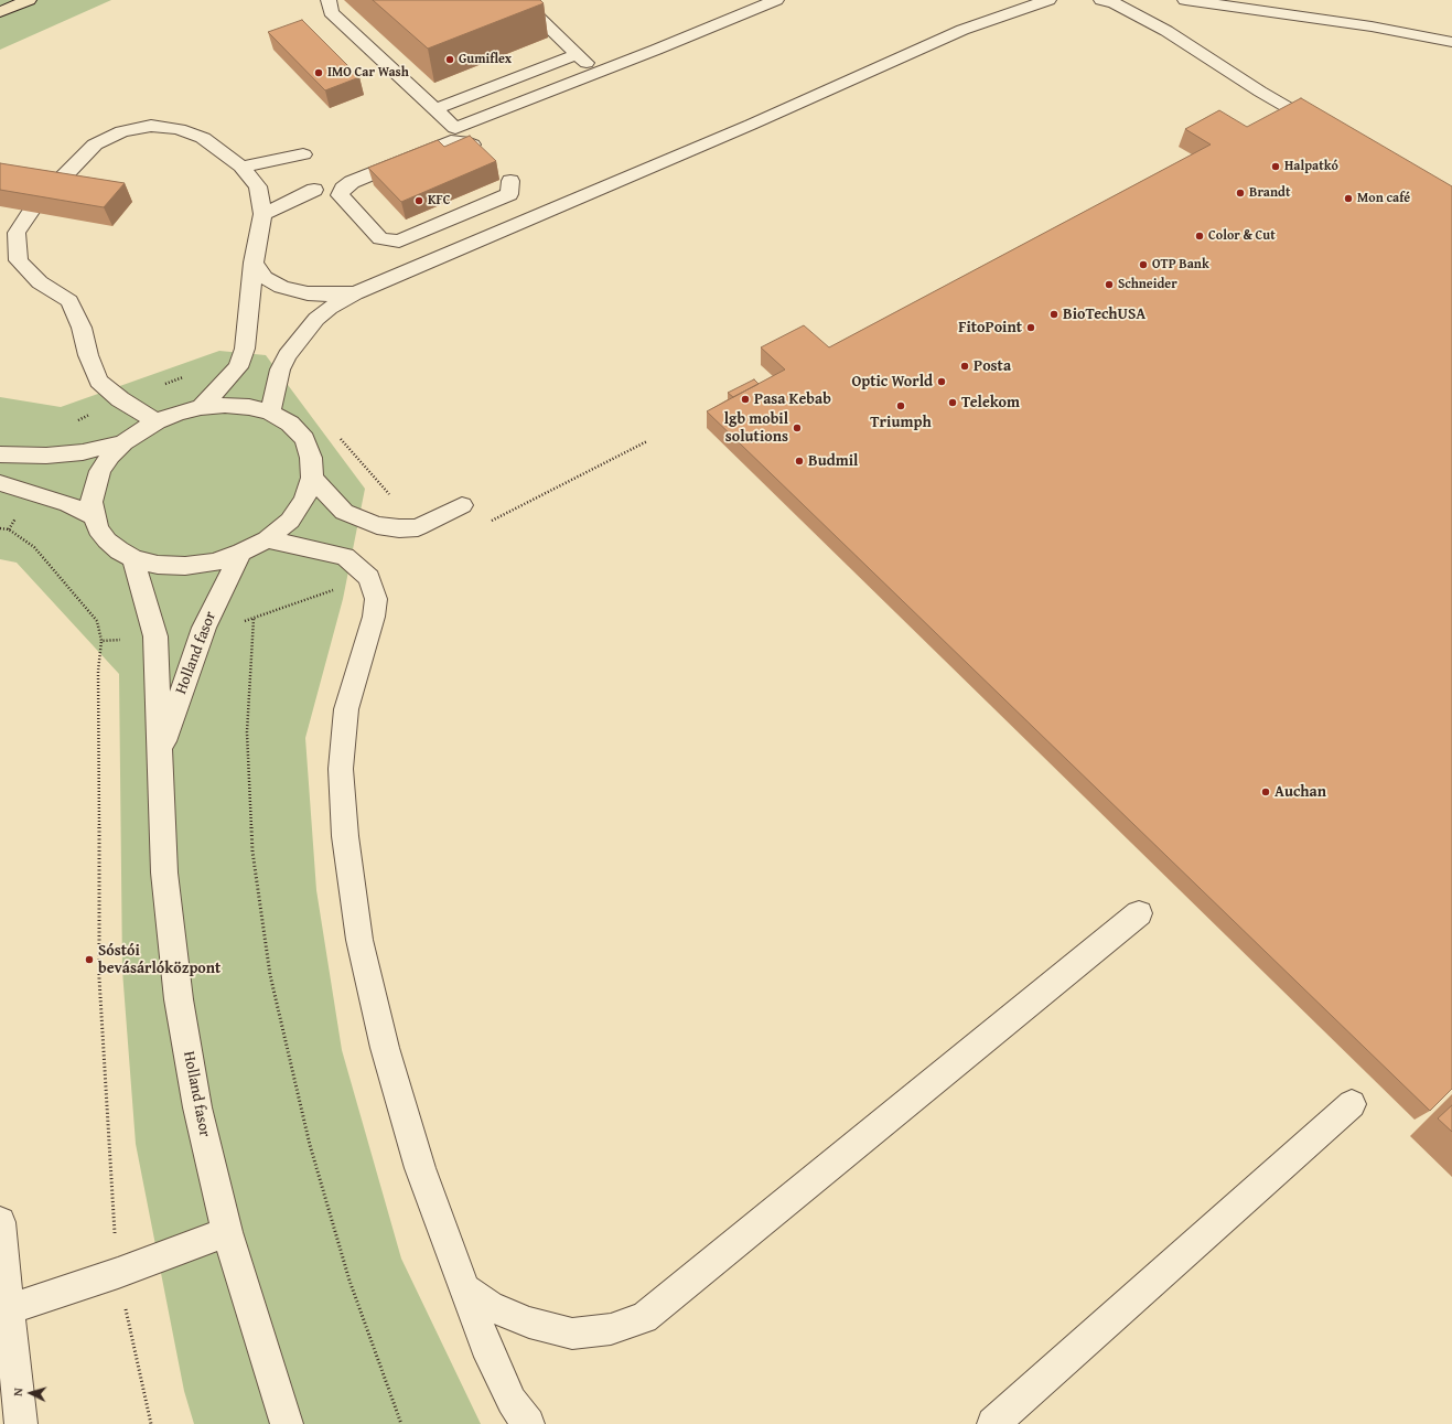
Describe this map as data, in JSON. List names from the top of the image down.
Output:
{
  "streets": {
    "street": ["Holland fasor"]
  },
  "places": [
    "Gumiflex",
    "IMO Car Wash",
    "Halpatkó",
    "Brandt",
    "Mon café",
    "KFC",
    "Color & Cut",
    "OTP Bank",
    "Schneider",
    "BioTechUSA",
    "FitoPoint",
    "Posta",
    "Optic World",
    "Pasa Kebab",
    "Telekom",
    "Triumph",
    "lgb mobil solutions",
    "Budmil",
    "Auchan",
    "Sóstói bevásárlóközpont"
  ],
  "north": "left"
}
